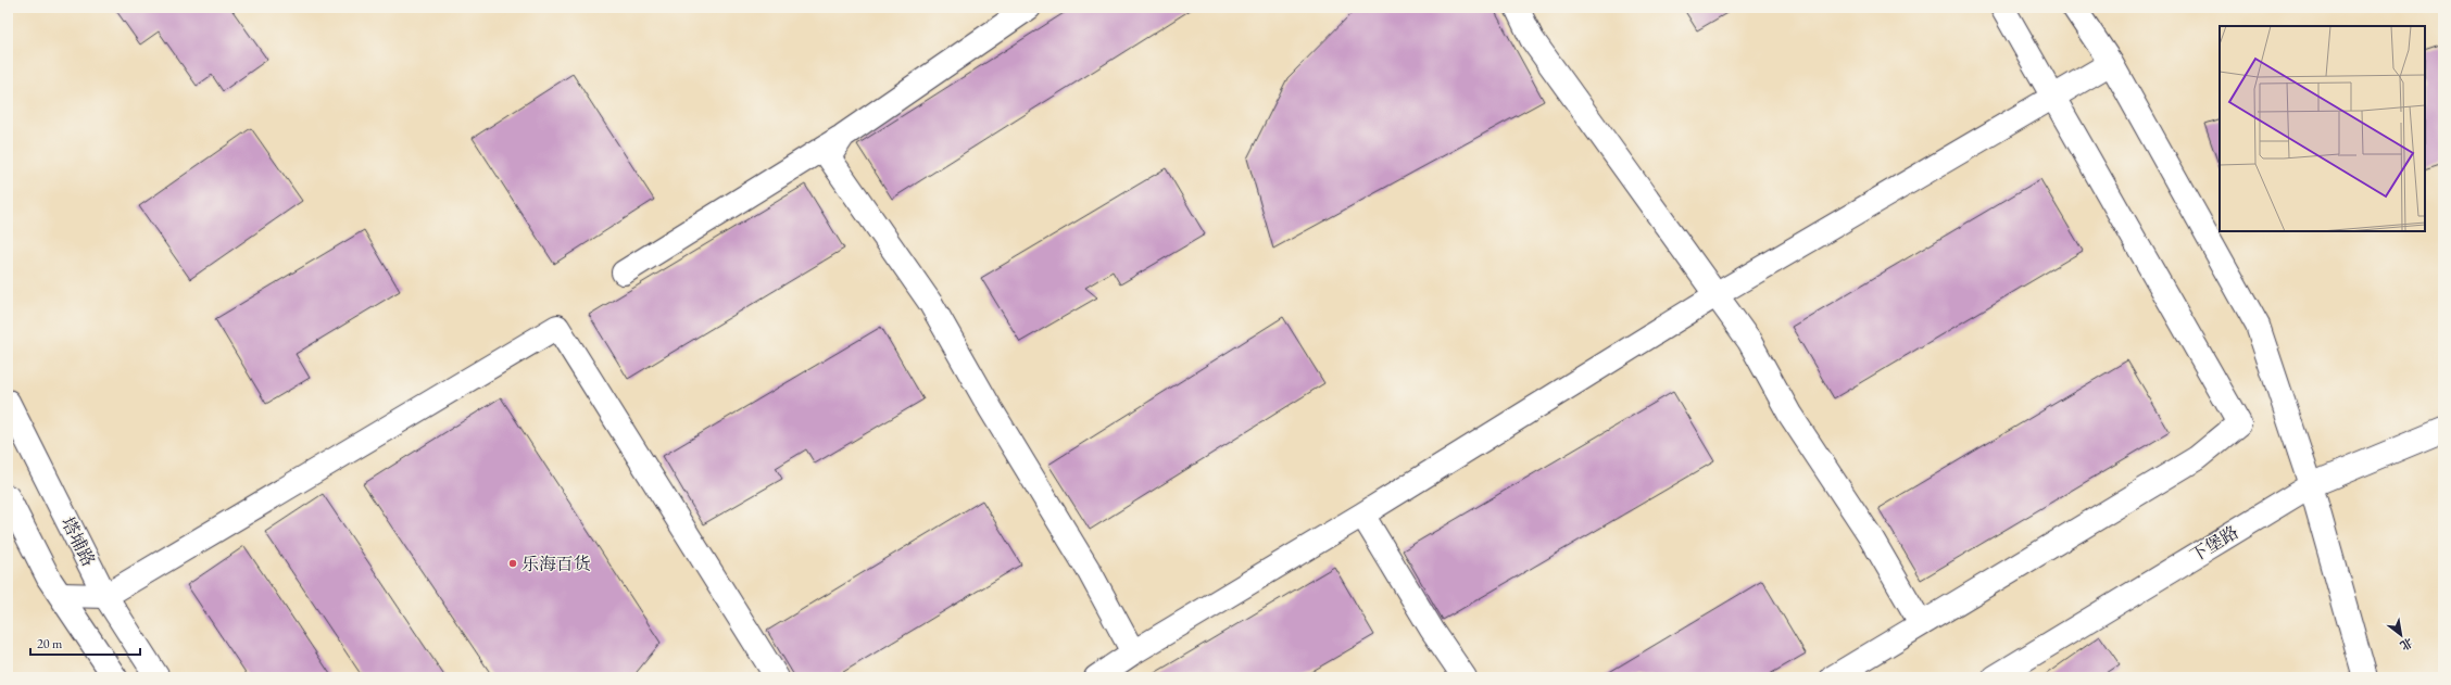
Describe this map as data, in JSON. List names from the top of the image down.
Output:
{
  "streets": {
    "street": ["塔埔路", "下堡路"]
  },
  "places": ["乐海百货"],
  "scale_bar": "20 m",
  "north": "bottom right"
}
